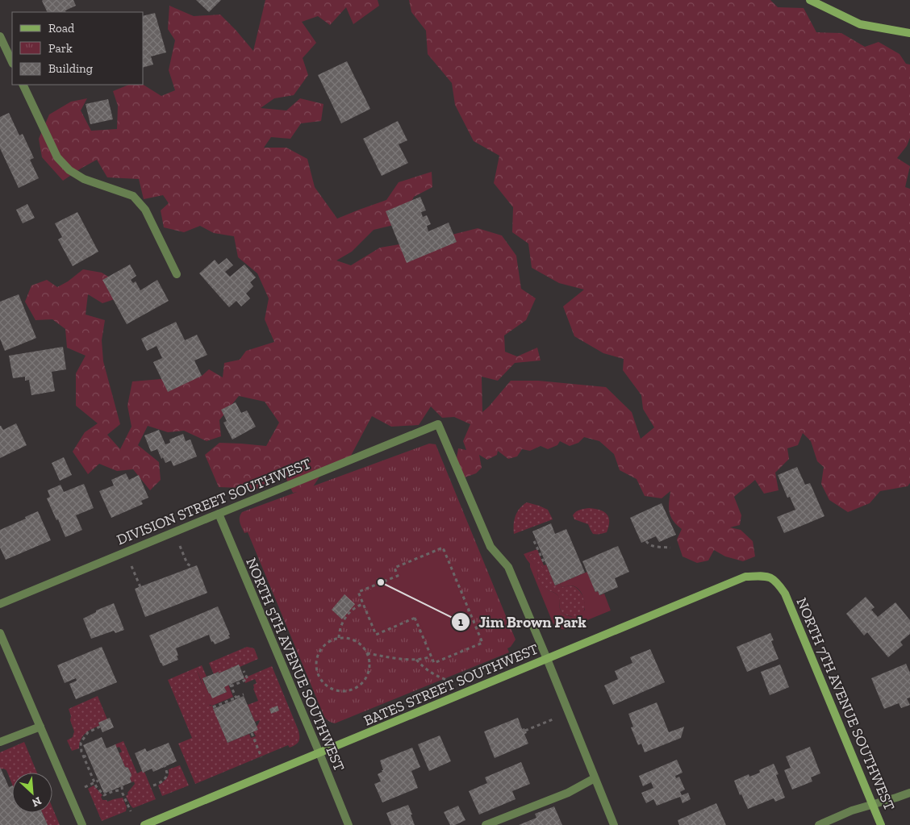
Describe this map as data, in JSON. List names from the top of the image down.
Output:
{
  "streets": {
    "street": [
      "DIVISION STREET SOUTHWEST",
      "NORTH 5TH AVENUE SOUTHWEST",
      "BATES STREET SOUTHWEST",
      "NORTH 7TH AVENUE SOUTHWEST"
    ]
  },
  "crossings": [
    ["DIVISION STREET SOUTHWEST", "NORTH 5TH AVENUE SOUTHWEST"],
    ["DIVISION STREET SOUTHWEST", "BATES STREET SOUTHWEST"],
    ["NORTH 5TH AVENUE SOUTHWEST", "BATES STREET SOUTHWEST"],
    ["BATES STREET SOUTHWEST", "NORTH 7TH AVENUE SOUTHWEST"]
  ],
  "places": ["Jim Brown Park"],
  "legend": ["Road", "Park", "Building"],
  "north": "bottom right"
}
